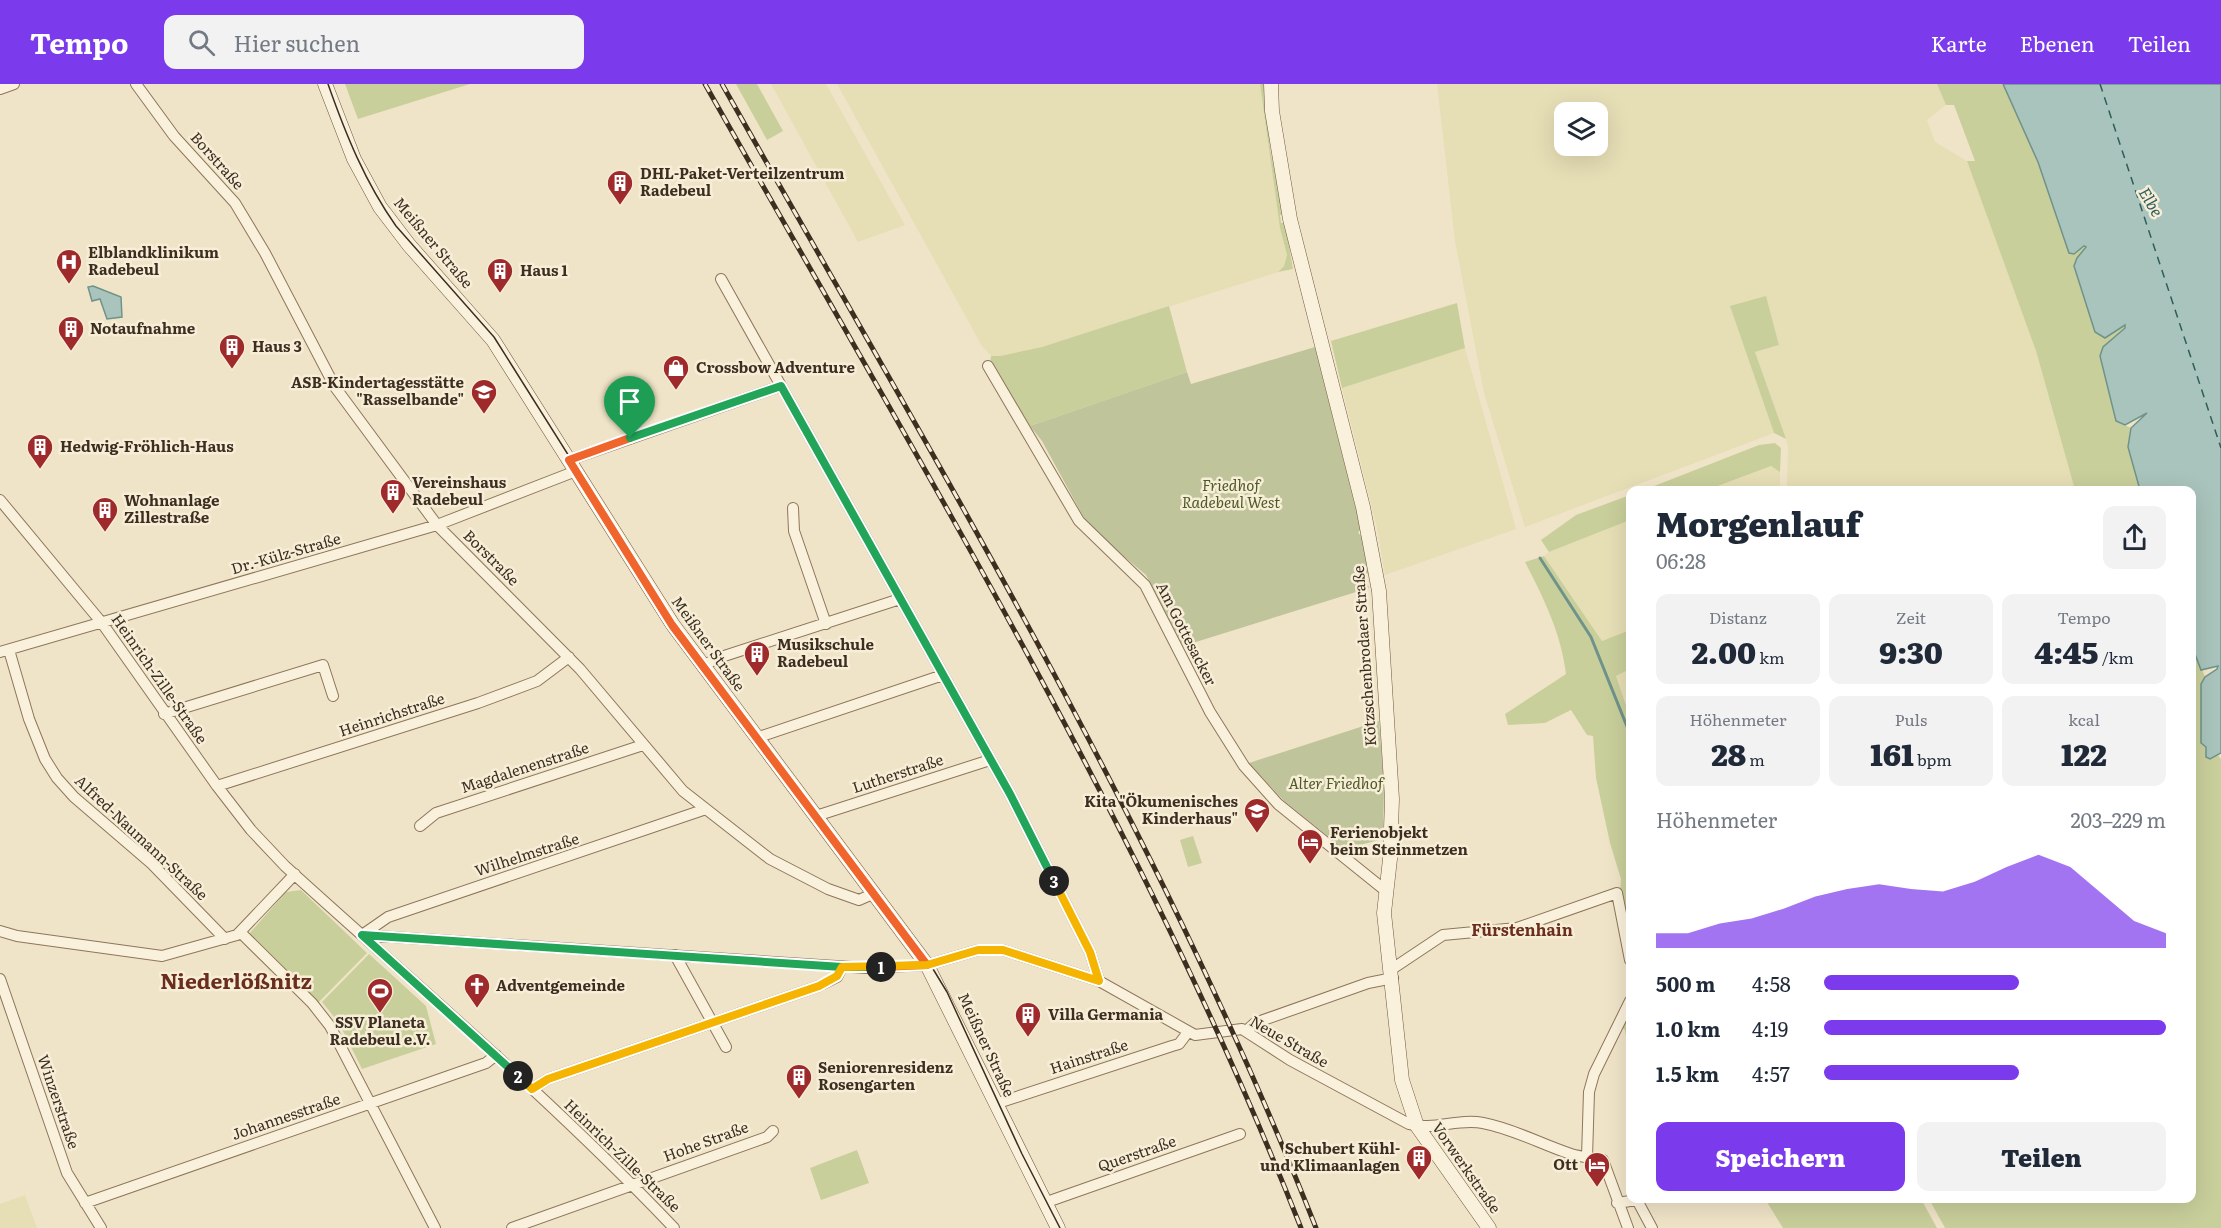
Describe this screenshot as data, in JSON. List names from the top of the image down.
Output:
{
  "streets": {
    "main road": ["Meißner Straße", "Kötzschenbrodaer Straße", "Vorwerkstraße"],
    "street": [
      "Borstraße",
      "Dr.-Külz-Straße",
      "Am Gottesacker",
      "Heinrich-Zille-Straße",
      "Heinrichstraße",
      "Magdalenenstraße",
      "Lutherstraße",
      "Alfred-Naumann-Straße",
      "Wilhelmstraße",
      "Neue Straße",
      "Hainstraße",
      "Winzerstraße",
      "Johannesstraße",
      "Hohe Straße",
      "Querstraße"
    ]
  },
  "crossings": [
    ["Borstraße", "Meißner Straße"],
    ["Borstraße", "Dr.-Külz-Straße"],
    ["Borstraße", "Heinrichstraße"],
    ["Borstraße", "Magdalenenstraße"],
    ["Borstraße", "Wilhelmstraße"],
    ["Meißner Straße", "Dr.-Külz-Straße"],
    ["Meißner Straße", "Lutherstraße"],
    ["Meißner Straße", "Neue Straße"],
    ["Meißner Straße", "Hainstraße"],
    ["Meißner Straße", "Querstraße"],
    ["Dr.-Külz-Straße", "Heinrich-Zille-Straße"],
    ["Dr.-Külz-Straße", "Alfred-Naumann-Straße"],
    ["Am Gottesacker", "Kötzschenbrodaer Straße"],
    ["Kötzschenbrodaer Straße", "Neue Straße"],
    ["Kötzschenbrodaer Straße", "Vorwerkstraße"],
    ["Heinrich-Zille-Straße", "Heinrichstraße"],
    ["Heinrich-Zille-Straße", "Wilhelmstraße"],
    ["Heinrich-Zille-Straße", "Neue Straße"],
    ["Heinrich-Zille-Straße", "Johannesstraße"],
    ["Heinrich-Zille-Straße", "Hohe Straße"],
    ["Wilhelmstraße", "Neue Straße"],
    ["Neue Straße", "Hainstraße"],
    ["Neue Straße", "Vorwerkstraße"],
    ["Winzerstraße", "Johannesstraße"]
  ],
  "districts": ["Fürstenhain", "Niederlößnitz"],
  "water": ["Elbe"],
  "parks": ["Friedhof Radebeul West", "Alter Friedhof"],
  "places": {
    "building": [
      "DHL-Paket-Verteilzentrum Radebeul",
      "Haus 1",
      "Notaufnahme",
      "Haus 3",
      "Hedwig-Fröhlich-Haus",
      "Vereinshaus Radebeul",
      "Wohnanlage Zillestraße",
      "Musikschule Radebeul",
      "Villa Germania",
      "Seniorenresidenz Rosengarten",
      "Schubert Kühl- und Klimaanlagen"
    ],
    "hospital": ["Elblandklinikum Radebeul"],
    "shop": ["Crossbow Adventure"],
    "school or university": ["ASB-Kindertagesstätte \"Rasselbande\"", "Kita \"Ökumenisches Kinderhaus\""],
    "hotel": ["Ferienobjekt beim Steinmetzen", "Ott"],
    "church": ["Adventgemeinde"],
    "sports": ["SSV Planeta Radebeul e.V."]
  },
  "page": {
    "header": "Tempo",
    "search": "Hier suchen",
    "nav": ["Karte", "Ebenen", "Teilen"],
    "heading": ["Morgenlauf", "06:28"],
    "stats": [
      ["Distanz", "2.00 km"],
      ["Zeit", "9:30"],
      ["Tempo", "4:45 /km"],
      ["Höhenmeter", "28 m"],
      ["Puls", "161 bpm"],
      ["kcal", "122"]
    ],
    "chart": ["Höhenmeter", "203–229 m"],
    "pins": ["3", "1", "2"],
    "list": [
      {
        "name": "500 m",
        "note": "4:58"
      },
      {
        "name": "1.0 km",
        "note": "4:19"
      },
      {
        "name": "1.5 km",
        "note": "4:57"
      }
    ],
    "buttons": ["Speichern", "Teilen"]
  }
}
